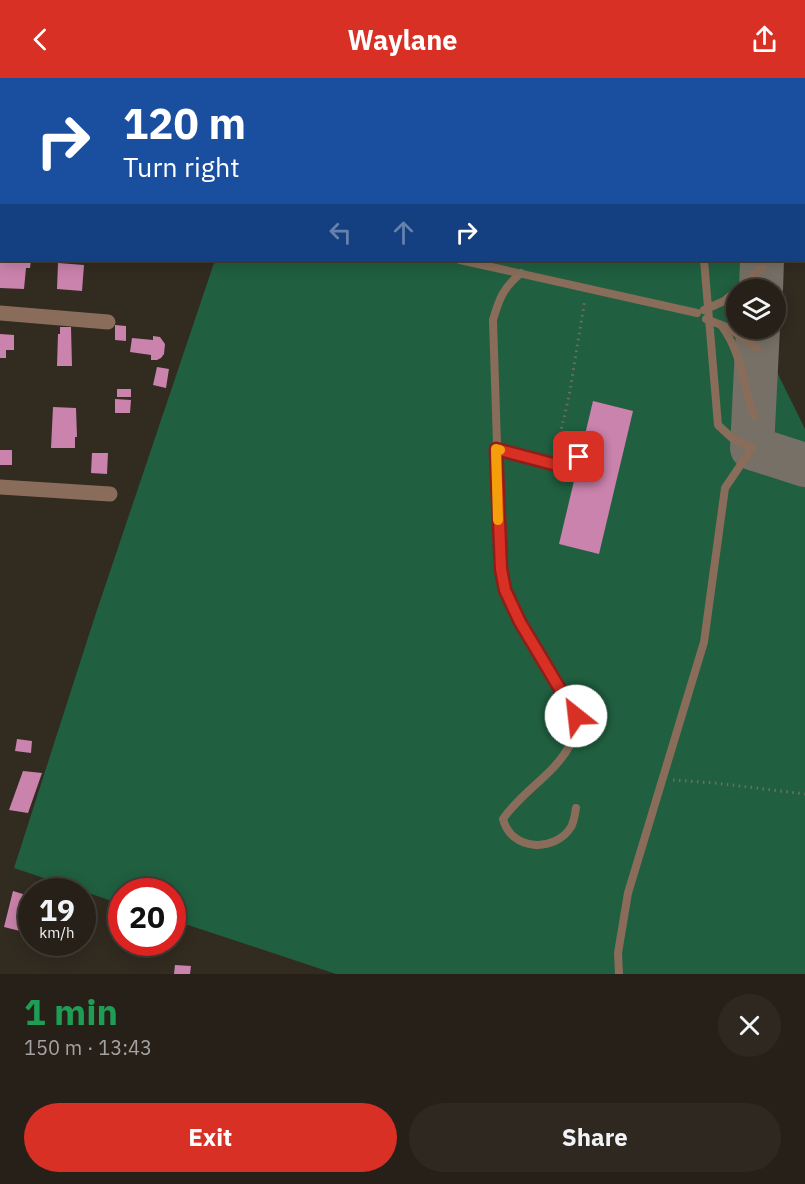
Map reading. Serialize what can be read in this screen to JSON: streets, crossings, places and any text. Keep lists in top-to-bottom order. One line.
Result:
{"page":{"header":"Waylane","turn":["120 m","Turn right"],"speed":"19 km/h","limit":"20","heading":["1 min","150 m · 13:43"],"buttons":["Exit","Share"]}}
